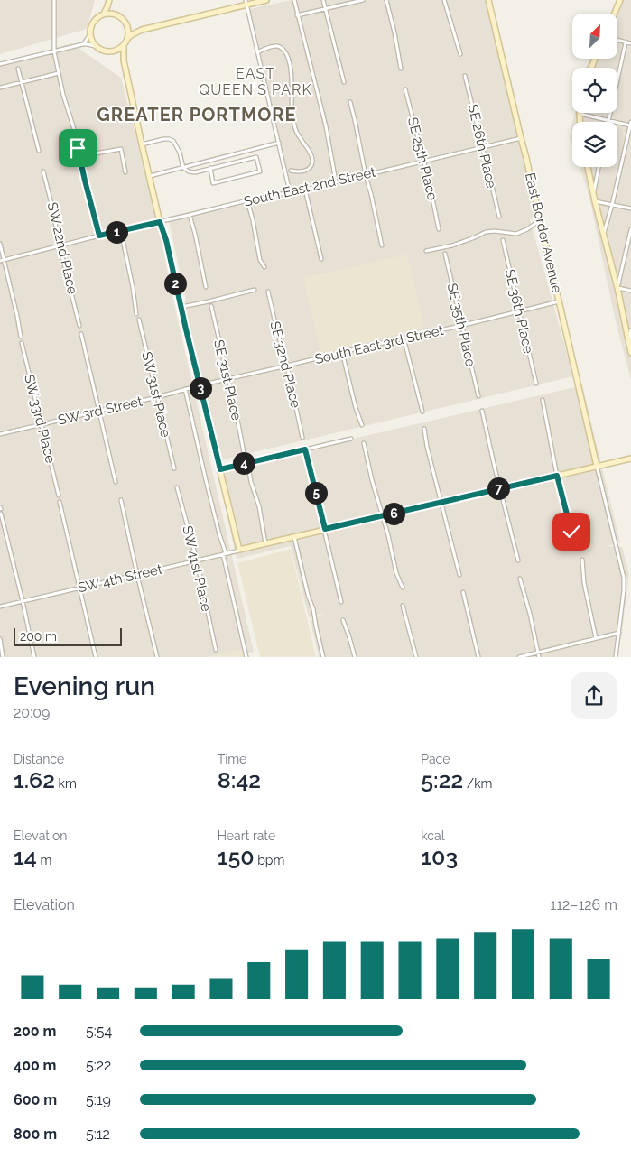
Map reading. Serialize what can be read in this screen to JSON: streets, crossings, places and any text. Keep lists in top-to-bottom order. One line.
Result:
{"streets":{"street":["SE 26th Place","SE 25th Place","South East 2nd Street","East Border Avenue","SW 22nd Place","SE 36th Place","SE 35th Place","South East 3rd Street","SE 32nd Place","SE 31st Place","SW 31st Place","SW 3rd Street","SW 33rd Place","SW 41st Place","SW 4th Street"]},"crossings":[["SE 26th Place","South East 2nd Street"],["SE 25th Place","South East 2nd Street"],["South East 2nd Street","East Border Avenue"],["South East 2nd Street","SW 22nd Place"],["East Border Avenue","South East 3rd Street"],["SE 36th Place","South East 3rd Street"],["SE 35th Place","South East 3rd Street"],["South East 3rd Street","SE 32nd Place"],["South East 3rd Street","SE 31st Place"],["South East 3rd Street","SW 3rd Street"],["SW 31st Place","SW 3rd Street"],["SW 3rd Street","SW 33rd Place"],["SW 41st Place","SW 4th Street"]],"districts":["EAST QUEEN'S PARK","GREATER PORTMORE"],"scale_bar":"200 m","north":"top right","page":{"pins":["1","2","3","4","7","5","6"],"scale":"200 m","heading":["Evening run","20:09"],"stats":[["Distance","1.62 km"],["Time","8:42"],["Pace","5:22 /km"],["Elevation","14 m"],["Heart rate","150 bpm"],["kcal","103"]],"chart":["Elevation","112–126 m"],"list":[{"name":"200 m","note":"5:54"},{"name":"400 m","note":"5:22"},{"name":"600 m","note":"5:19"},{"name":"800 m","note":"5:12"}]}}
